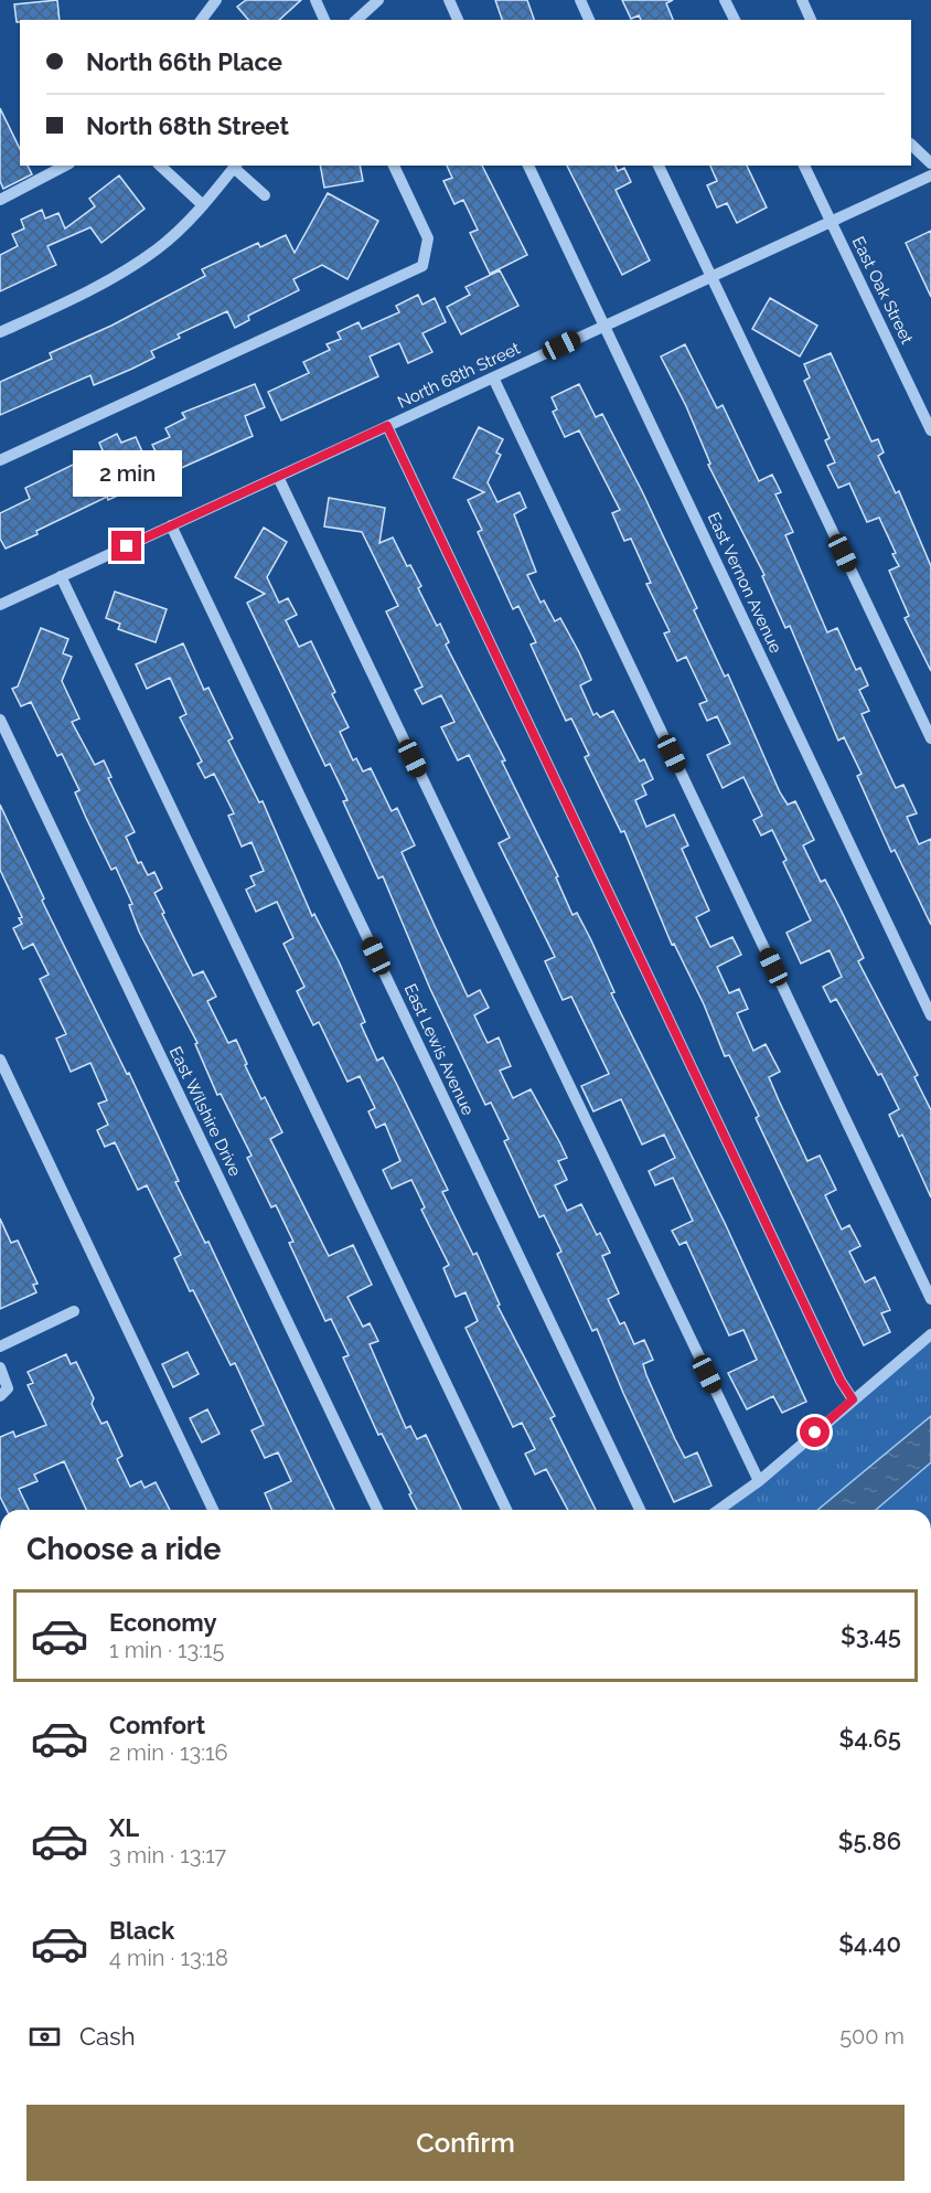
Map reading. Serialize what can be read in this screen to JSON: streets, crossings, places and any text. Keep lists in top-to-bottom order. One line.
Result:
{"streets":{"street":["East Oak Street","North 68th Street","East Vernon Avenue","East Lewis Avenue","East Wilshire Drive"]},"crossings":[["East Oak Street","North 68th Street"],["North 68th Street","East Vernon Avenue"],["North 68th Street","East Lewis Avenue"]],"page":{"banner":["North 66th Place","North 68th Street"],"bubble":"2 min","heading":"Choose a ride","list":[{"name":"Economy","note":"1 min · 13:15","value":"$3.45"},{"name":"Comfort","note":"2 min · 13:16","value":"$4.65"},{"name":"XL","note":"3 min · 13:17","value":"$5.86"},{"name":"Black","note":"4 min · 13:18","value":"$4.40"}],"pay":["Cash","500 m"],"buttons":"Confirm"}}
